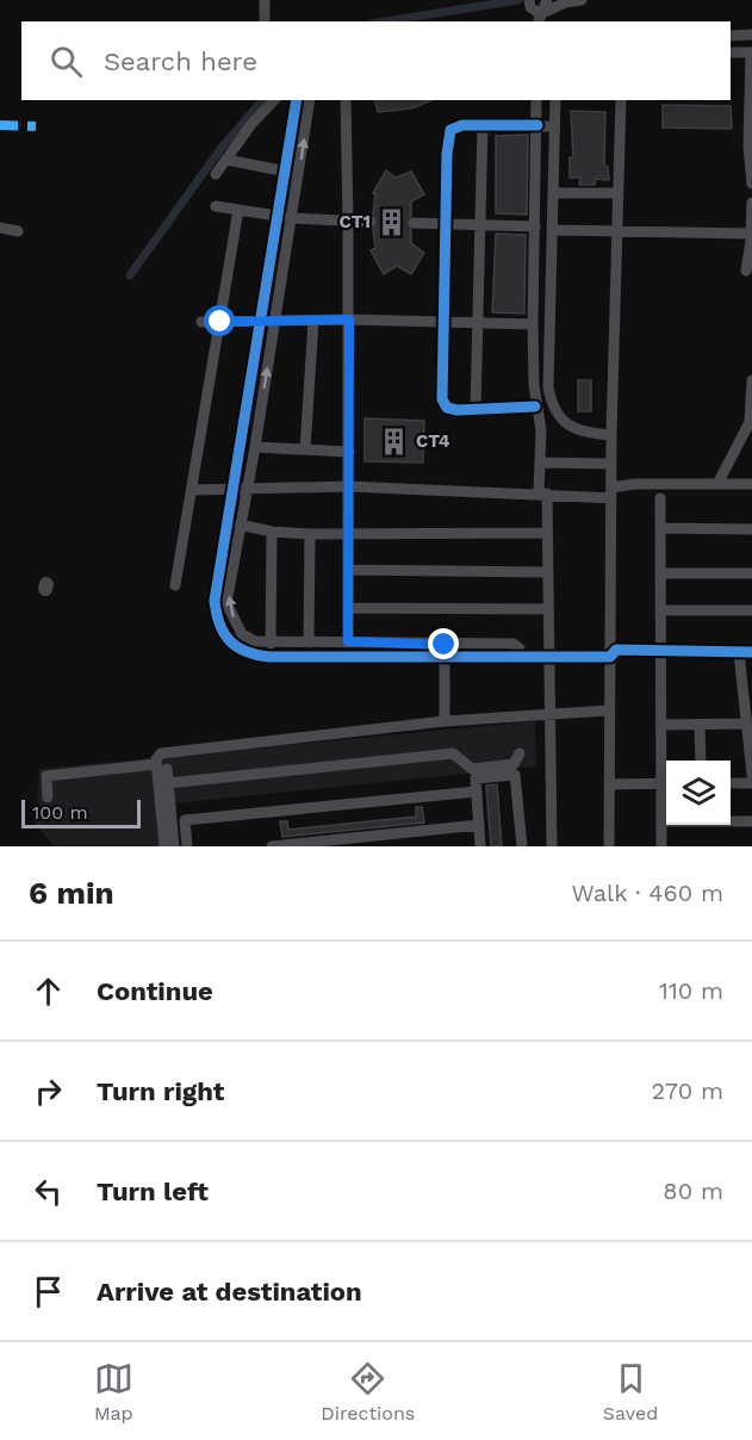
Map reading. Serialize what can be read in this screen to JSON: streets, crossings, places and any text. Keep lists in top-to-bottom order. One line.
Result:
{"places":{"building":["CT1","CT4"]},"scale_bar":"100 m","page":{"search":"Search here","scale":"100 m","heading":["6 min","Walk · 460 m"],"list":[["Continue","110 m"],["Turn right","270 m"],["Turn left","80 m"],"Arrive at destination"],"nav":["Map","Directions","Saved"]}}
